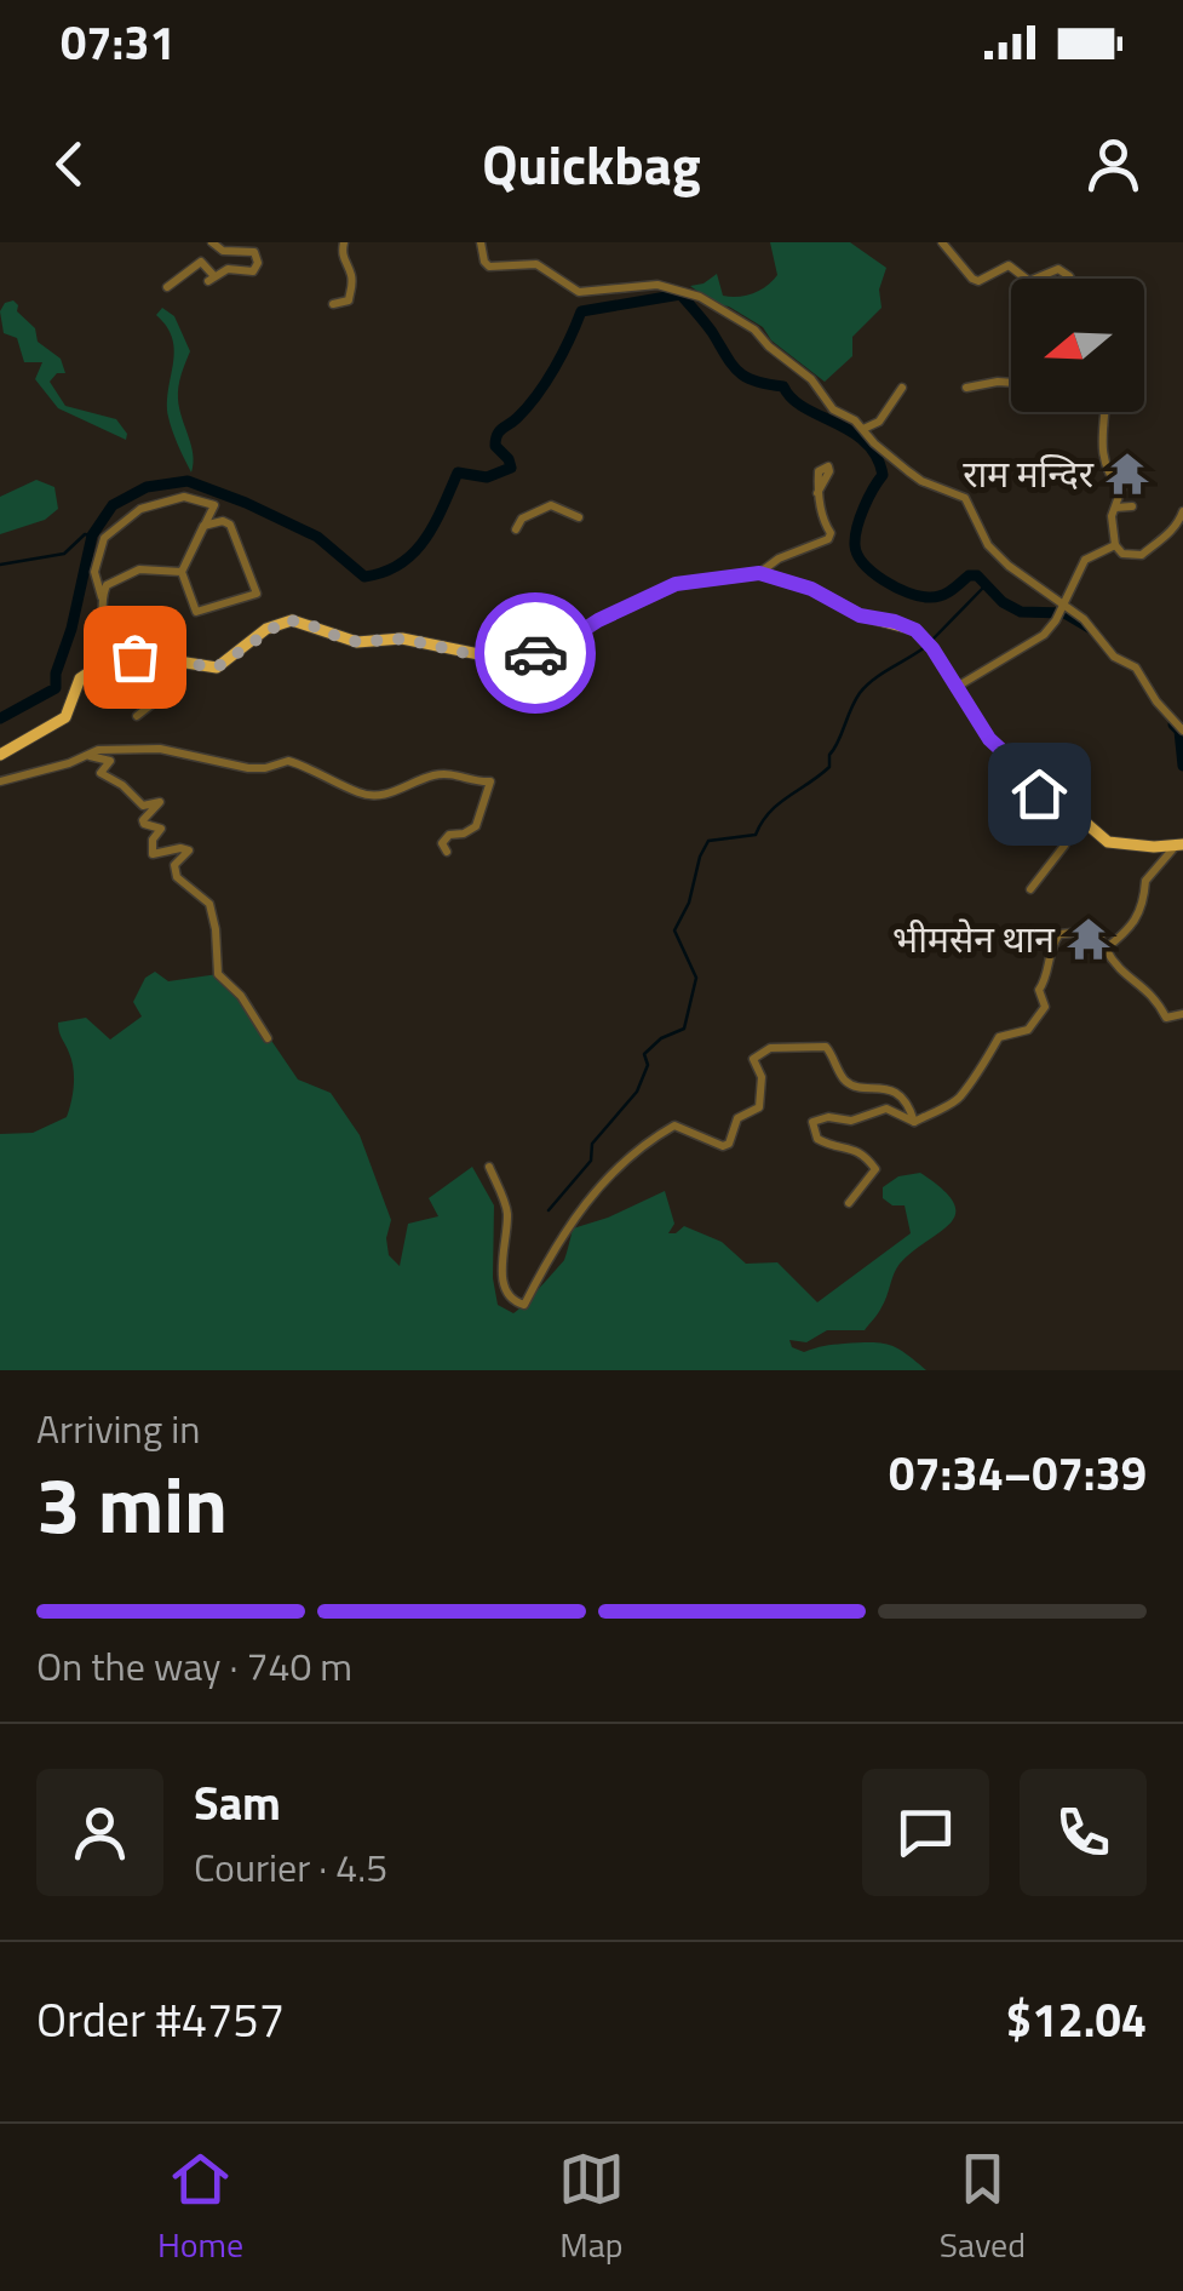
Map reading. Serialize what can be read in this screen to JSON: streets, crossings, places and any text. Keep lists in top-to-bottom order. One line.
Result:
{"places":{"temple":["राम मन्दिर","भीमसेन थान"]},"north":"left","page":{"status":"07:31","header":"Quickbag","heading":["3 min","Arriving in","07:34–07:39"],"panel":["Sam","Courier · 4.5","Order #4757","$12.04"],"bar":"On the way · 740 m","tabs":["Home","Map","Saved"]}}
